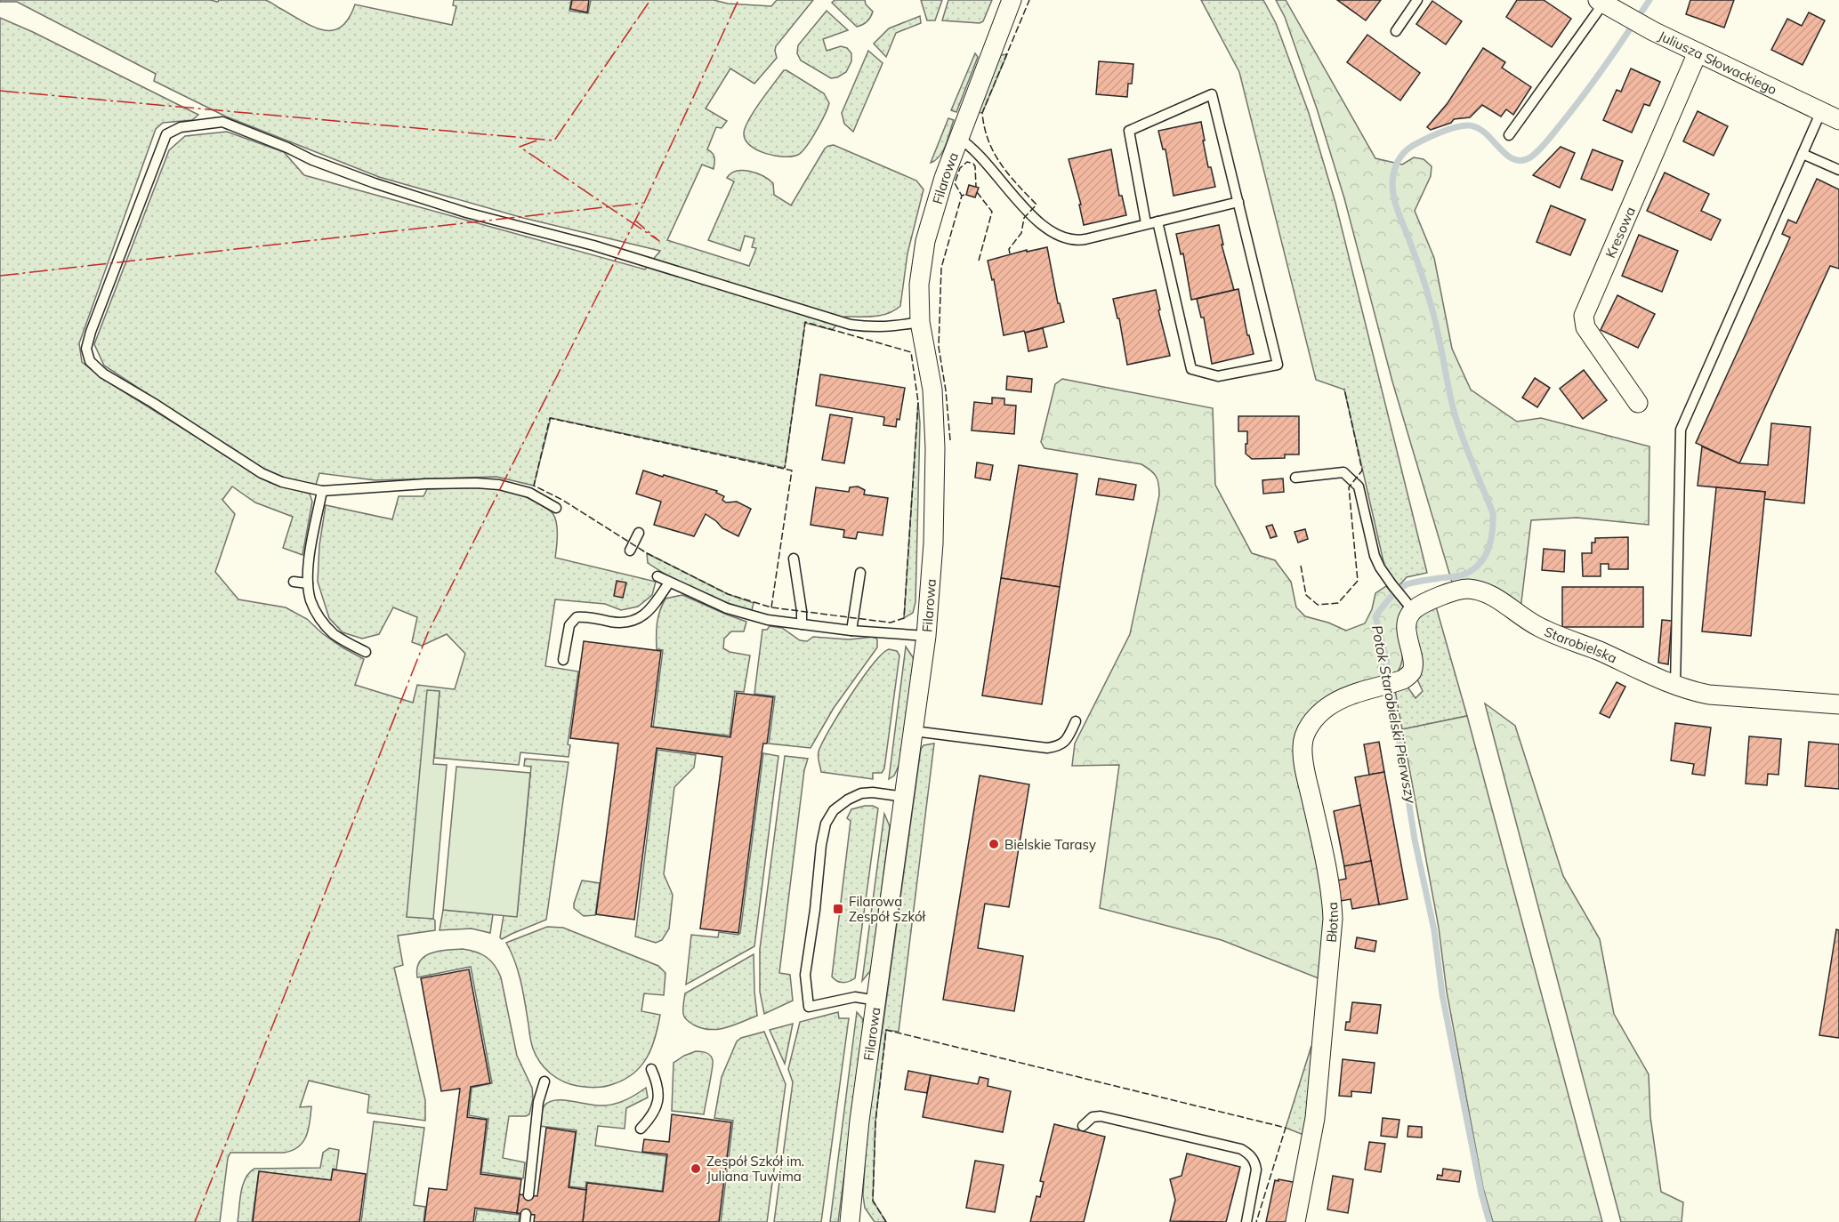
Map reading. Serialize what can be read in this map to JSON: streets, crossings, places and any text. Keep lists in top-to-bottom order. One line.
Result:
{"streets":{"street":["Juliusza Słowackiego","Filarowa","Kresowa","Starobielska","Błotna"]},"crossings":[["Juliusza Słowackiego","Kresowa"],["Starobielska","Błotna"]],"water":["Potok Starobielski Pierwszy"],"places":{"other":["Bielskie Tarasy","Zespół Szkół im. Juliana Tuwima"],"transit":["Filarowa Zespół Szkół"]}}
